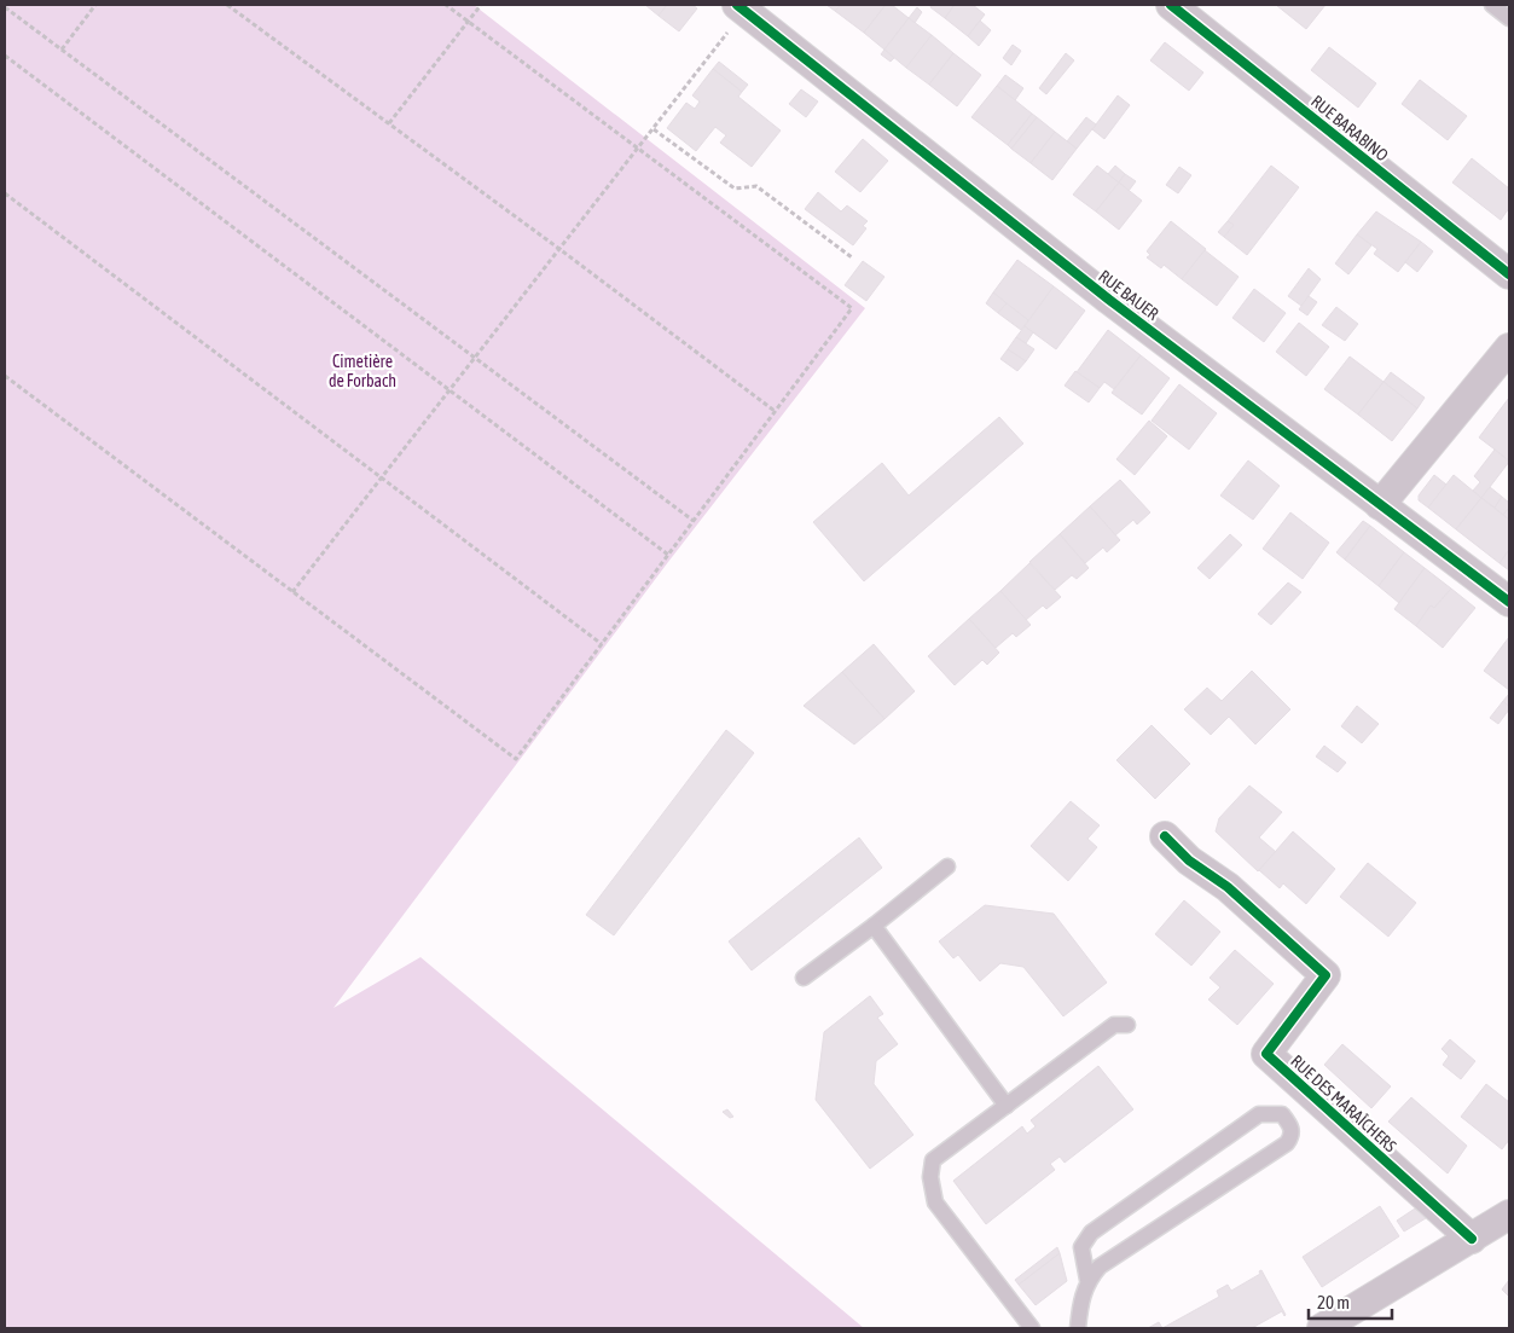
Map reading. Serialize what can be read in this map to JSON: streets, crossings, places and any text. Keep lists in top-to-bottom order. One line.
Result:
{"streets":{"street":["RUE BARABINO","RUE BAUER","RUE DES MARAÎCHERS"]},"parks":["Cimetière de Forbach"],"scale_bar":"20 m"}
